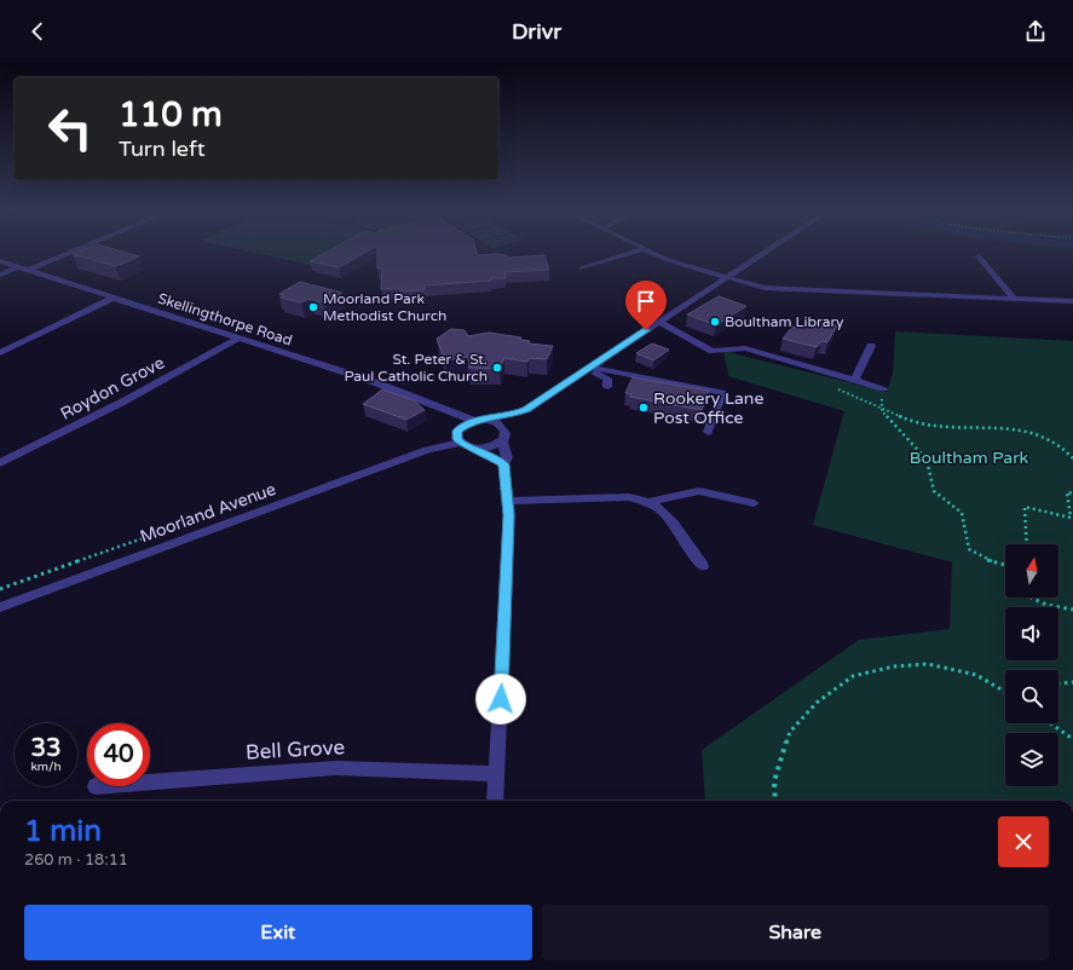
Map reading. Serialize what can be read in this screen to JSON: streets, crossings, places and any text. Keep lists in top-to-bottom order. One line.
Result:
{"streets":{"street":["Skellingthorpe Road","Roydon Grove","Moorland Avenue","Bell Grove"]},"crossings":[["Skellingthorpe Road","Roydon Grove"],["Skellingthorpe Road","Moorland Avenue"]],"parks":["Boultham Park"],"places":["Moorland Park Methodist Church","Boultham Library","St. Peter & St. Paul Catholic Church","Rookery Lane Post Office"],"north":"top","page":{"header":"Drivr","turn":["110 m","Turn left"],"speed":"33 km/h","limit":"40","heading":["1 min","260 m · 18:11"],"buttons":["Exit","Share"]}}
